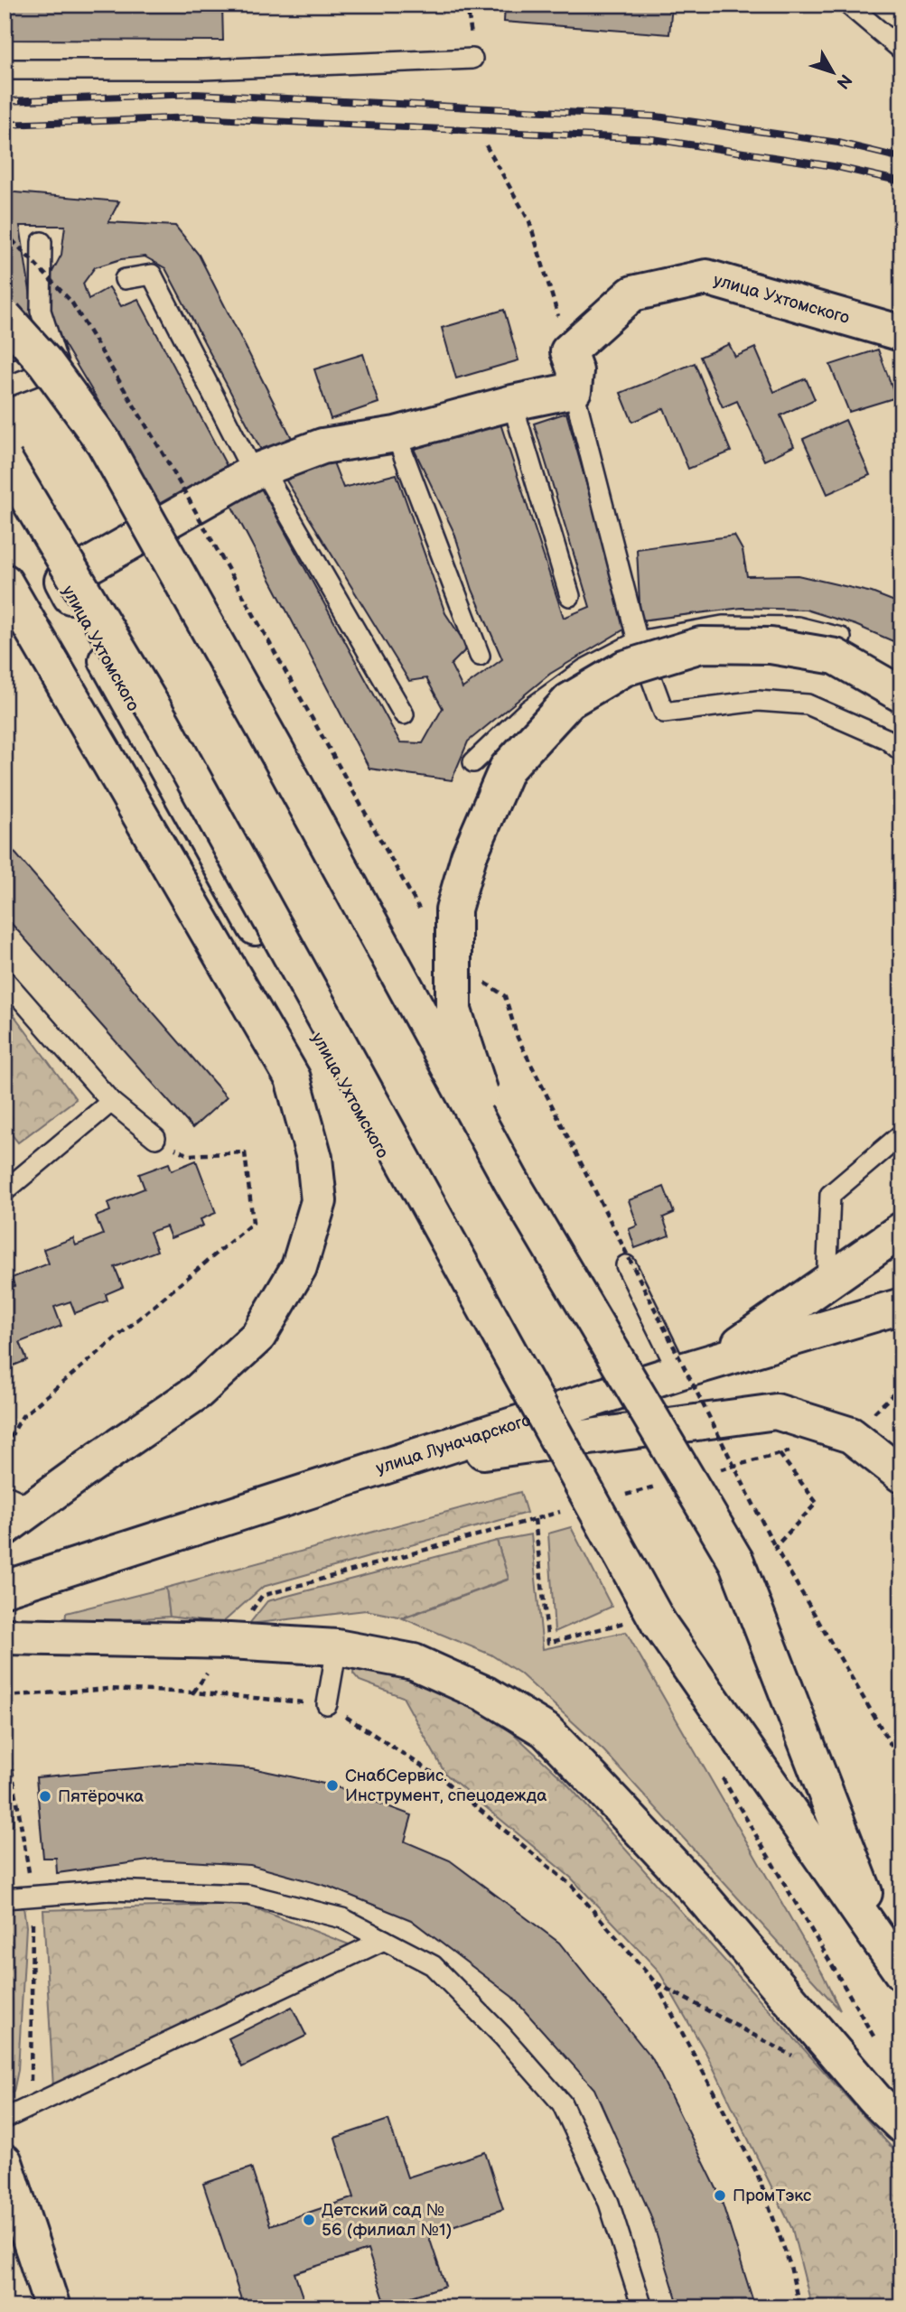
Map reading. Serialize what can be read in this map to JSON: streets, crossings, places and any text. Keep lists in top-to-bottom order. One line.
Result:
{"streets":{"main road":["улица Ухтомского","улица Луначарского"]},"crossings":[["улица Ухтомского","улица Луначарского"]],"places":["СнабСервис. Инструмент, спецодежда","Пятёрочка","ПромТэкс","Детский сад № 56 (филиал №1)"],"north":"bottom right"}
